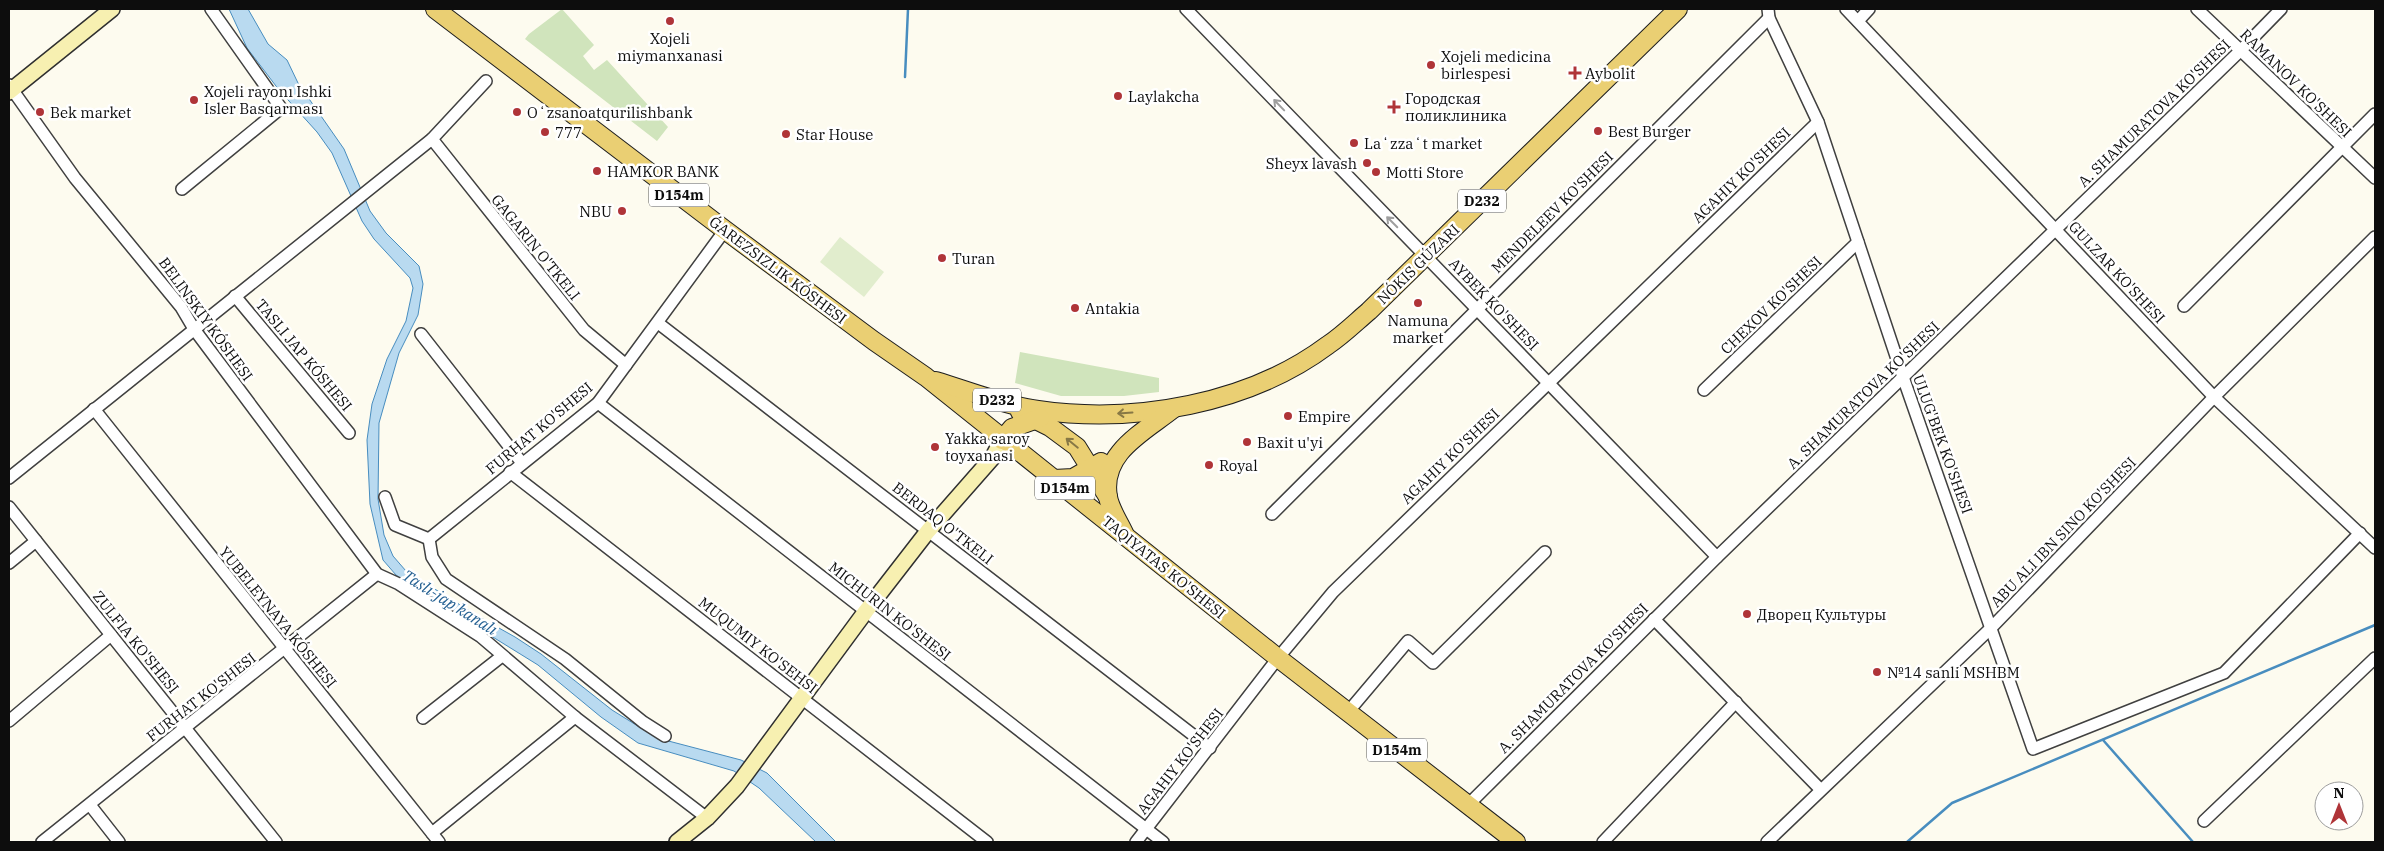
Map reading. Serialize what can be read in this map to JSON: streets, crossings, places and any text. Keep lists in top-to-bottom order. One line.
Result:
{"streets":{"main road":["D154m","D232","ǴAREZSIZLIK KÓSHESI","TAQIYATAS KO'SHESI"],"street":["RAMANOV KO'SHESI","A. SHAMURATOVA KO'SHESI","AGAHIY KO'SHESI","MENDELEEV KO'SHESI","GAGARIN O'TKELI","GULZAR KO'SHESI","AYBEK KO'SHESI","CHEXOV KO'SHESI","BELINSKIY KÓSHESI","TASLI JAP KÓSHESI","FURHAT KO'SHESI","ULUG'BEK KO'SHESI","BERDAQ O'TKELI","ABU ALI IBN SINO KO'SHESI","MICHURIN KO'SHESI","YUBELEYNAYA KÓSHESI","ZULFIA KO'SHESI","MUQUMIY KO'SEHSI"]},"crossings":[["RAMANOV KO'SHESI","A. SHAMURATOVA KO'SHESI"],["A. SHAMURATOVA KO'SHESI","D154m"],["A. SHAMURATOVA KO'SHESI","GULZAR KO'SHESI"],["A. SHAMURATOVA KO'SHESI","AYBEK KO'SHESI"],["A. SHAMURATOVA KO'SHESI","ULUG'BEK KO'SHESI"],["AGAHIY KO'SHESI","D154m"],["AGAHIY KO'SHESI","AYBEK KO'SHESI"],["AGAHIY KO'SHESI","ULUG'BEK KO'SHESI"],["AGAHIY KO'SHESI","BERDAQ O'TKELI"],["AGAHIY KO'SHESI","TAQIYATAS KO'SHESI"],["AGAHIY KO'SHESI","MICHURIN KO'SHESI"],["D154m","TAQIYATAS KO'SHESI"],["D232","ǴAREZSIZLIK KÓSHESI"],["D232","AYBEK KO'SHESI"],["D232","TAQIYATAS KO'SHESI"],["MENDELEEV KO'SHESI","AYBEK KO'SHESI"],["MENDELEEV KO'SHESI","ULUG'BEK KO'SHESI"],["GAGARIN O'TKELI","FURHAT KO'SHESI"],["ǴAREZSIZLIK KÓSHESI","FURHAT KO'SHESI"],["ǴAREZSIZLIK KÓSHESI","TAQIYATAS KO'SHESI"],["GULZAR KO'SHESI","ULUG'BEK KO'SHESI"],["GULZAR KO'SHESI","ABU ALI IBN SINO KO'SHESI"],["CHEXOV KO'SHESI","ULUG'BEK KO'SHESI"],["BELINSKIY KÓSHESI","FURHAT KO'SHESI"],["FURHAT KO'SHESI","BERDAQ O'TKELI"],["FURHAT KO'SHESI","MICHURIN KO'SHESI"],["FURHAT KO'SHESI","YUBELEYNAYA KÓSHESI"],["FURHAT KO'SHESI","ZULFIA KO'SHESI"],["FURHAT KO'SHESI","MUQUMIY KO'SEHSI"],["ULUG'BEK KO'SHESI","ABU ALI IBN SINO KO'SHESI"]],"one_way":["AYBEK KO'SHESI"],"water":["Taslı-jap kanalı"],"places":{"other":["Xojeli miymanxanasi","Xojeli medicina birlespesi","Laylakcha","Xojeli rayonı Ishki Isler Basqarması","Bek market","Oʻzsanoatqurilishbank","Best Burger","777","Star House","Laʻzzaʻt market","Sheyx lavash","HAMKOR BANK","Motti Store","NBU","Turan","Namuna market","Antakia","Empire","Baxit u'yi","Yakka saroy toyxanasi","Royal","Дворец Культуры","№14 sanli MSHBM"],"health":["Aybolit","Городская поликлиника"]},"north":"top"}
